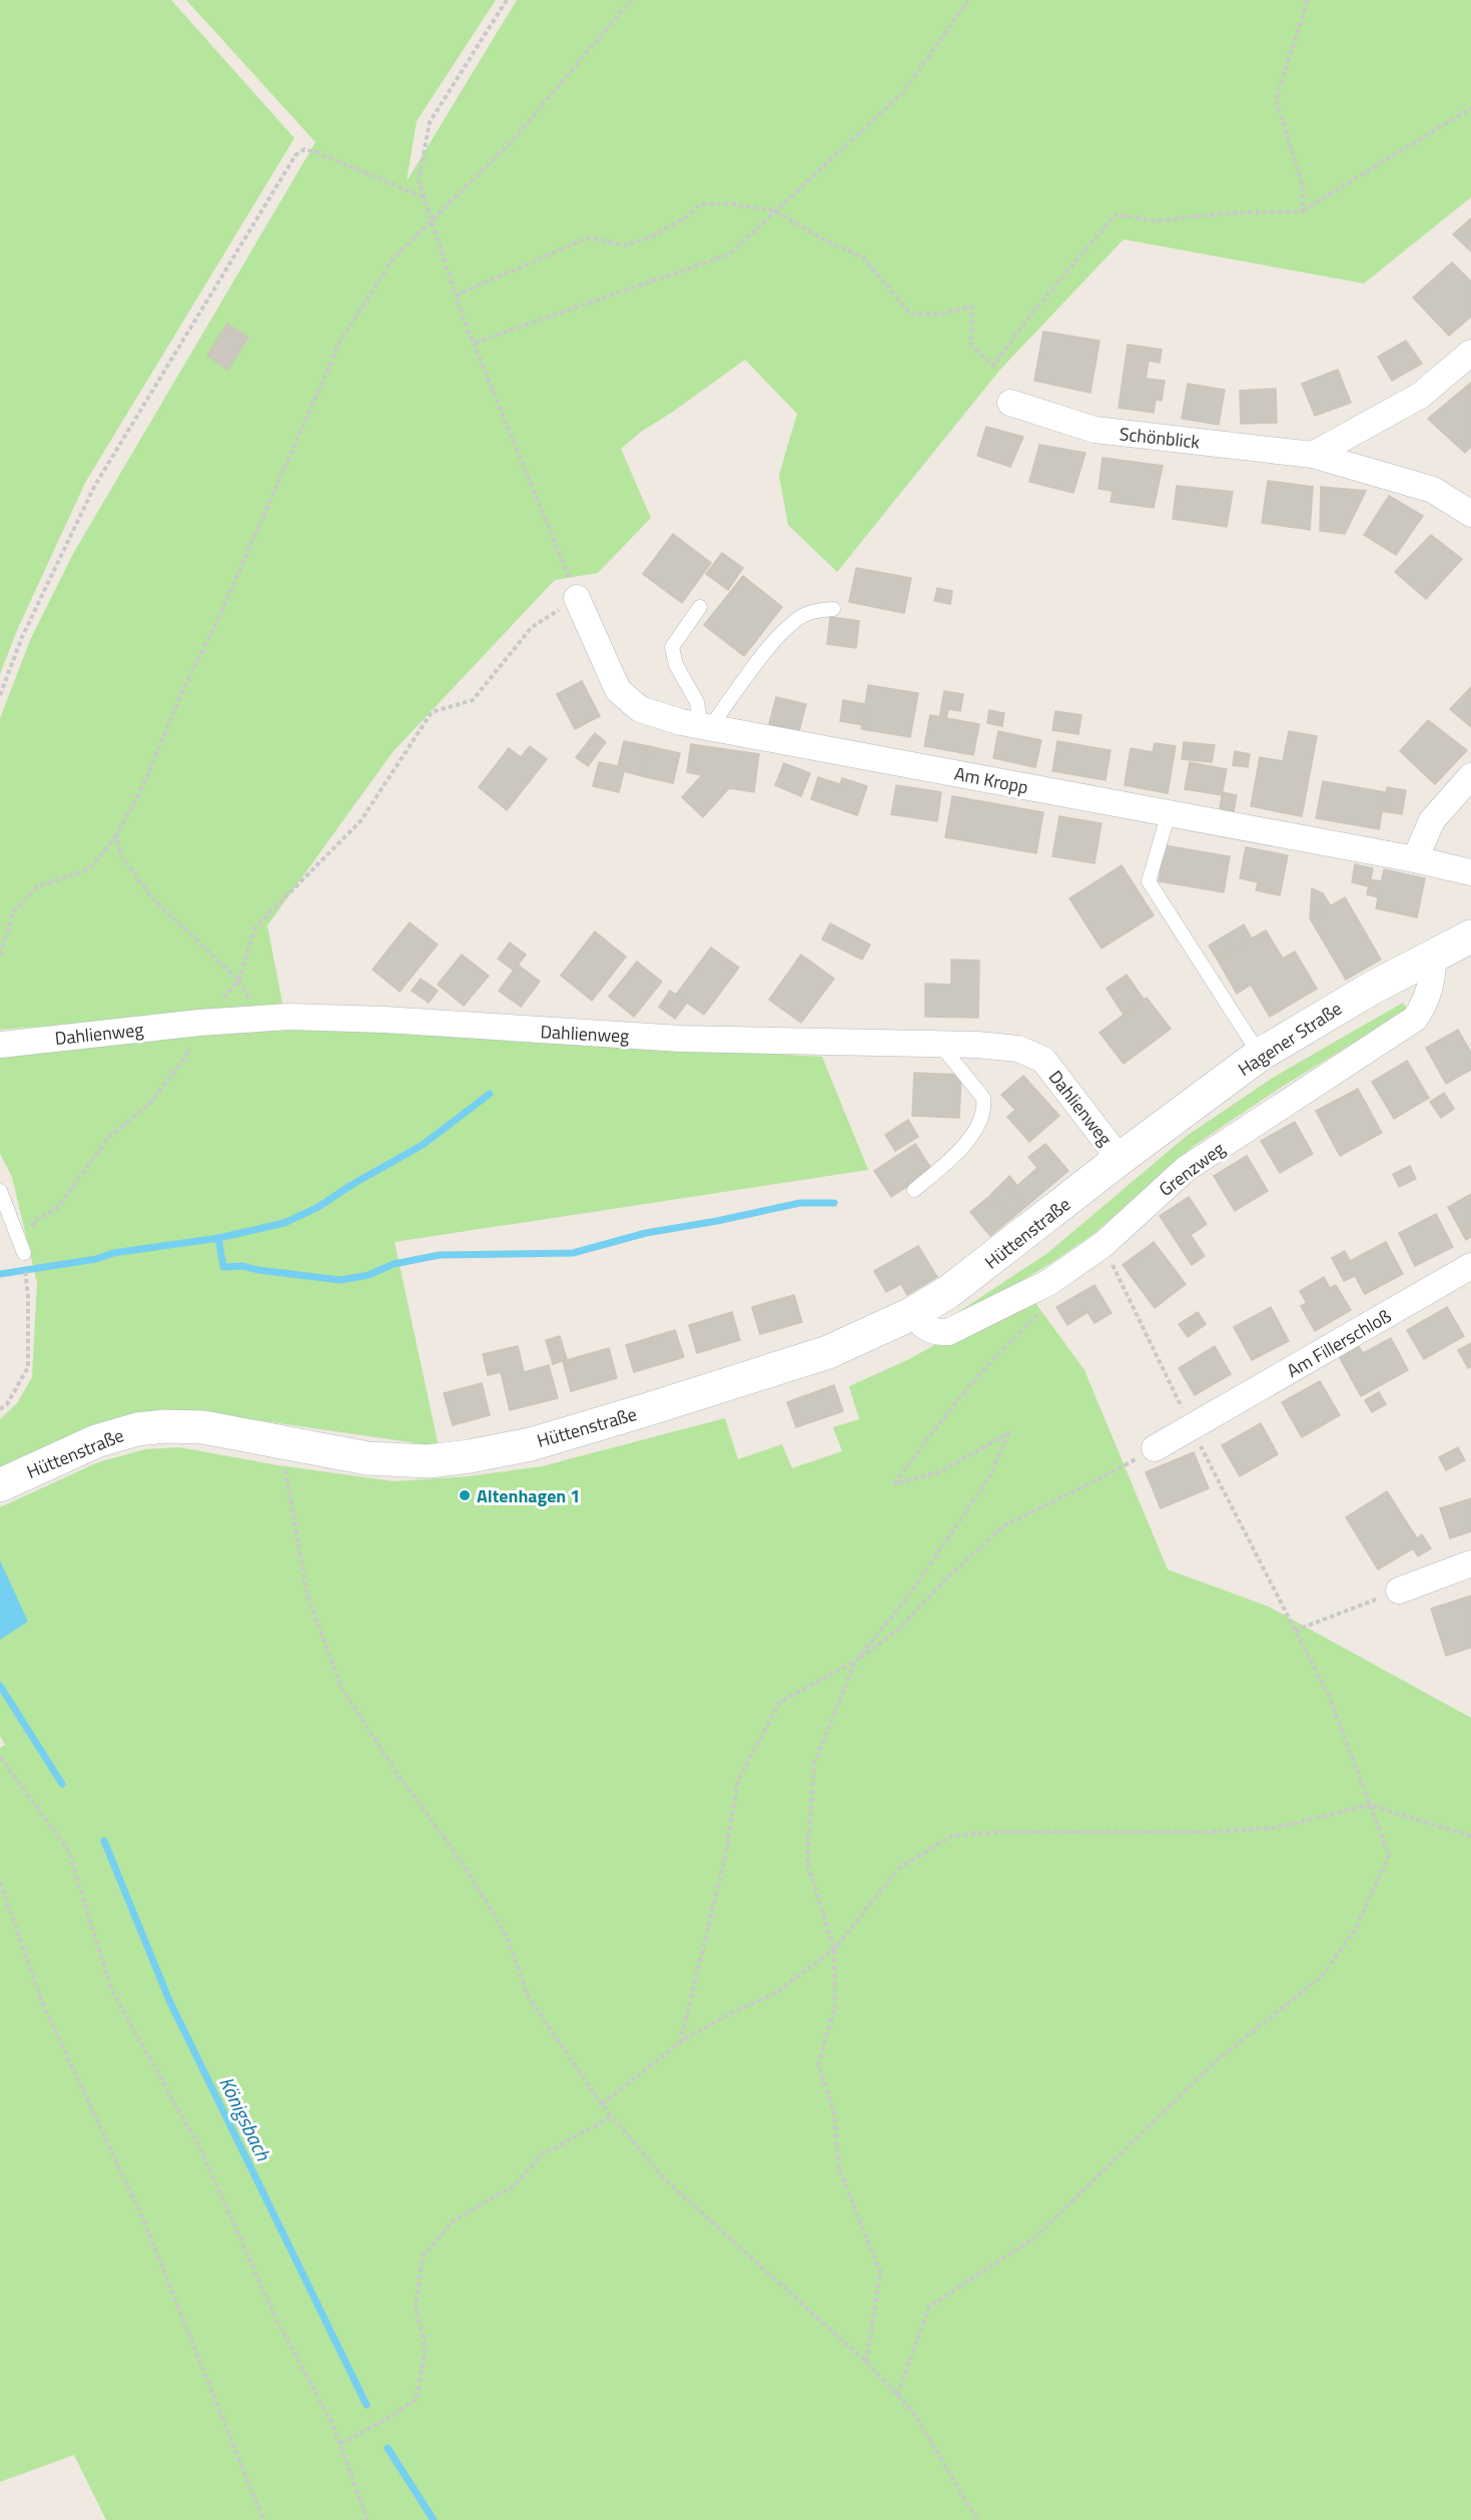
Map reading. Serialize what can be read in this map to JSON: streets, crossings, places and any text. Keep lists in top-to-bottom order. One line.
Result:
{"streets":{"main road":["Hagener Straße","Hüttenstraße"],"street":["Schönblick","Am Kropp","Dahlienweg","Grenzweg","Am Fillerschloß"]},"crossings":[["Dahlienweg","Hagener Straße"],["Dahlienweg","Hüttenstraße"],["Hagener Straße","Grenzweg"],["Hagener Straße","Hüttenstraße"],["Grenzweg","Hüttenstraße"]],"water":["Königsbach"],"places":["Altenhagen 1"]}
